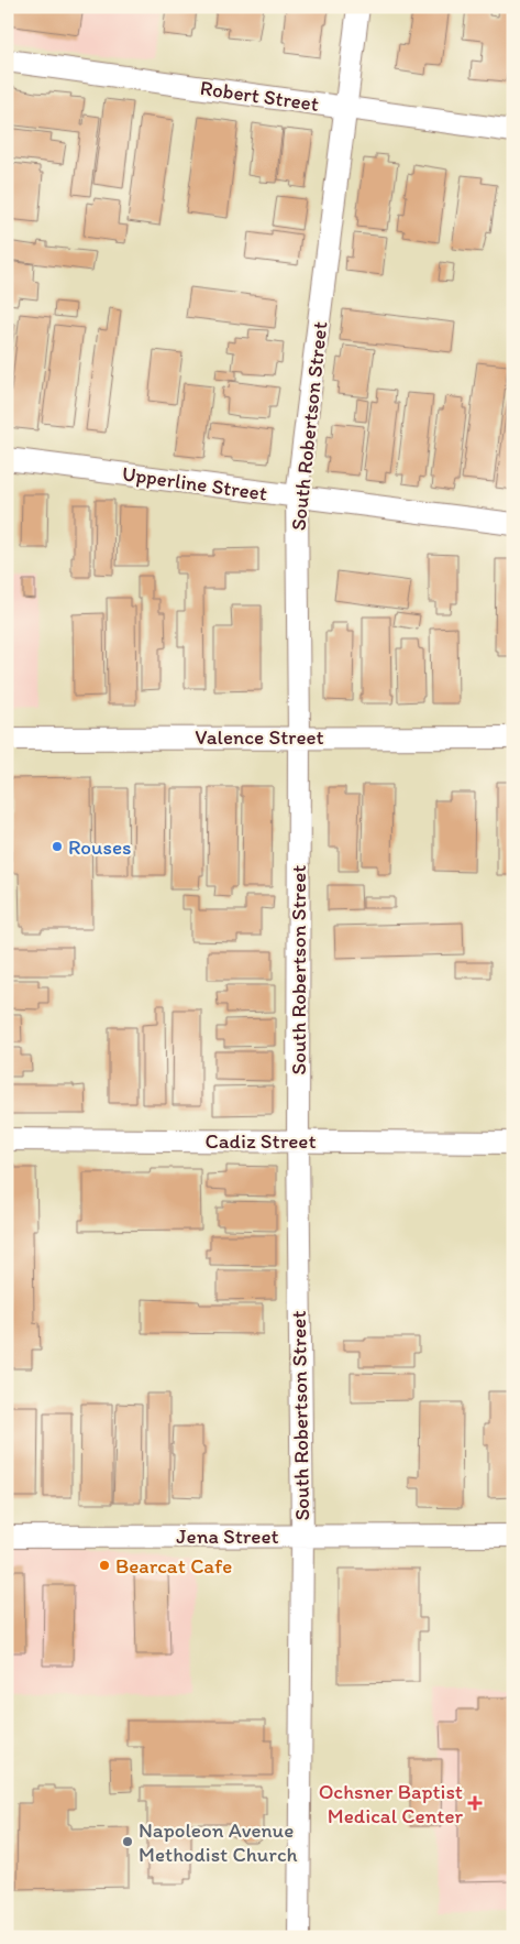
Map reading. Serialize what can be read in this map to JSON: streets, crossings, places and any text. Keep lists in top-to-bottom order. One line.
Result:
{"streets":{"street":["Robert Street","South Robertson Street","Upperline Street","Valence Street","Cadiz Street","Jena Street"]},"crossings":[["Robert Street","South Robertson Street"],["South Robertson Street","Upperline Street"],["South Robertson Street","Valence Street"],["South Robertson Street","Cadiz Street"],["South Robertson Street","Jena Street"]],"places":{"other":["Rouses","Bearcat Cafe","Napoleon Avenue Methodist Church"],"health":["Ochsner Baptist Medical Center"]}}
